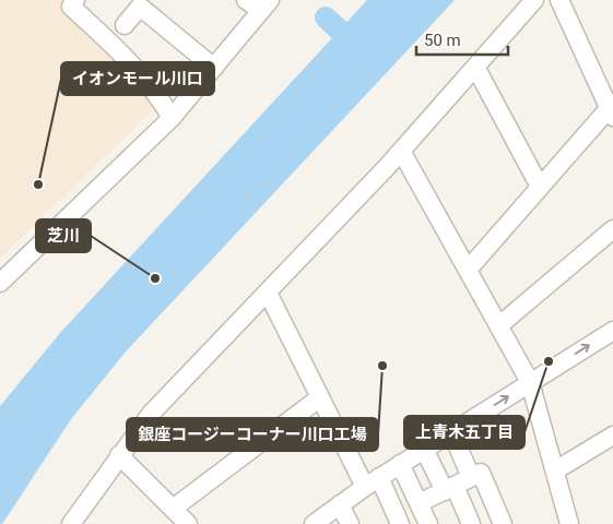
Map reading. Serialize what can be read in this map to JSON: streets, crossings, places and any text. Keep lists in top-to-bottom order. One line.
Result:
{"places":["イオンモール川口","芝川","上青木五丁目","銀座コージーコーナー川口工場"],"scale_bar":"50 m"}
